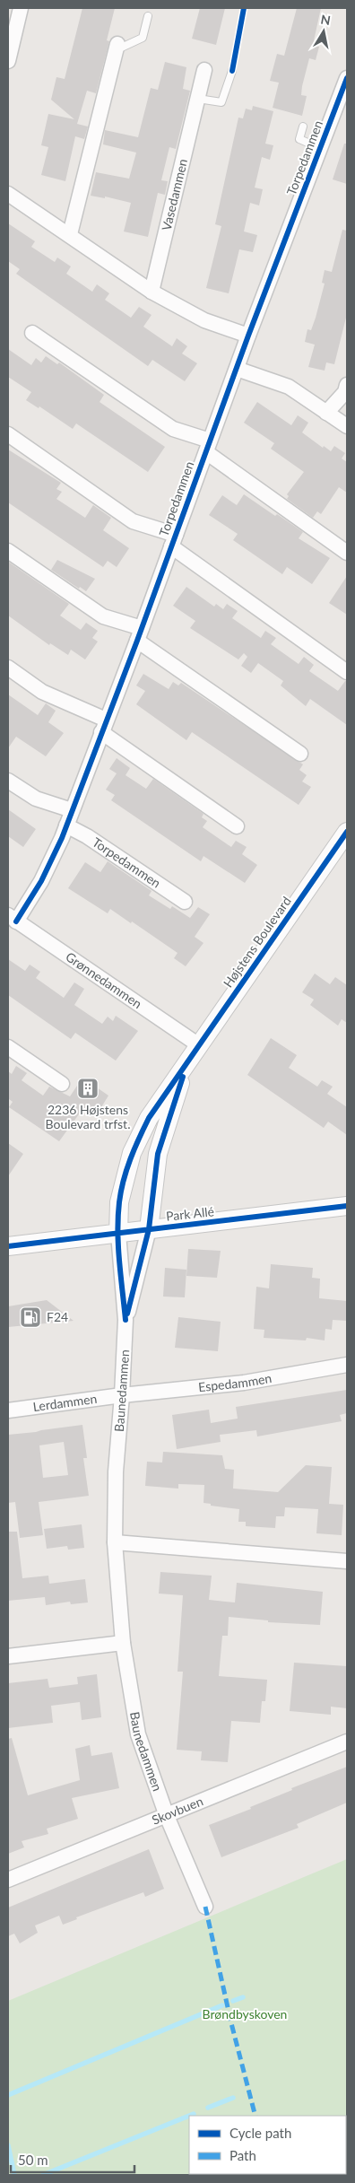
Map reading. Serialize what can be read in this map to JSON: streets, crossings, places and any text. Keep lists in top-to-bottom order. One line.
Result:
{"streets":{"street":["Torpedammen","Vasedammen","Højstens Boulevard","Grønnedammen","Park Allé","Espedammen","Baunedammen","Lerdammen","Skovbuen"]},"crossings":[["Torpedammen","Grønnedammen"],["Højstens Boulevard","Grønnedammen"],["Højstens Boulevard","Park Allé"],["Højstens Boulevard","Baunedammen"],["Park Allé","Baunedammen"],["Espedammen","Baunedammen"],["Espedammen","Lerdammen"],["Baunedammen","Lerdammen"],["Baunedammen","Skovbuen"]],"parks":["Brøndbyskoven"],"places":{"building":["2236 Højstens Boulevard trfst."],"fuel station":["F24"]},"legend":["Cycle path","Path"],"scale_bar":"50 m","north":"top"}
